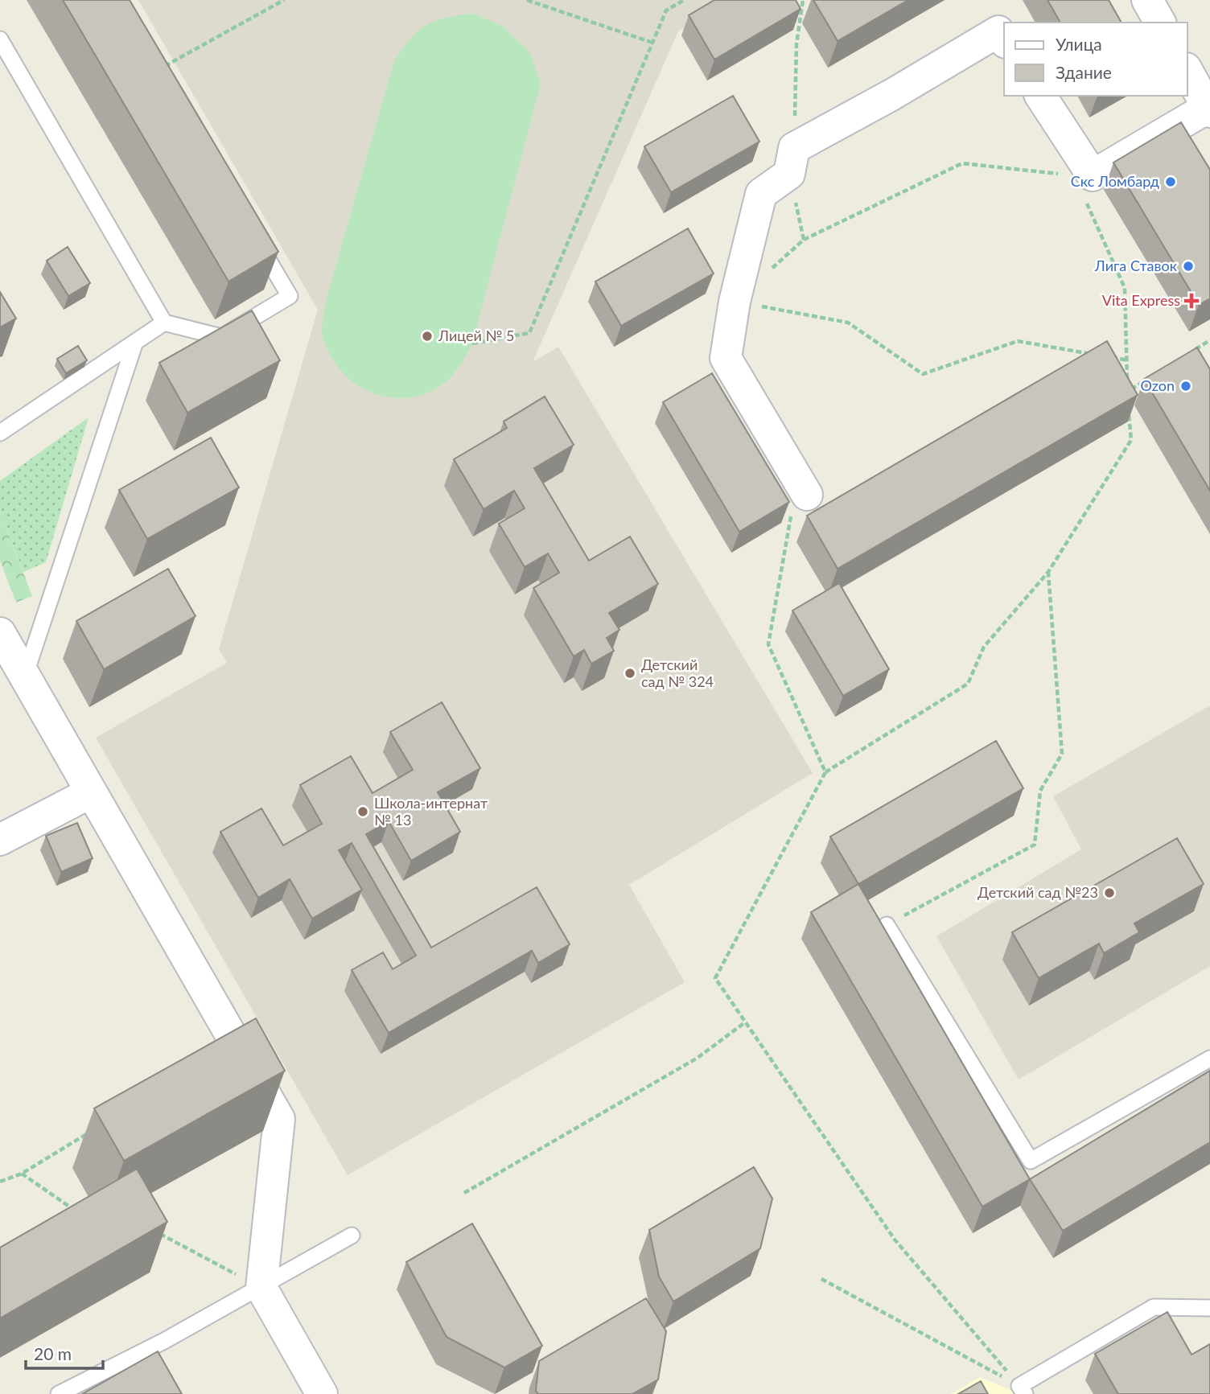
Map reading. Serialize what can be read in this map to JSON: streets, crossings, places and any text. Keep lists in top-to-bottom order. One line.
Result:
{"places":{"other":["Скс Ломбард","Лига Ставок","Лицей № 5","Ozon","Детский сад № 324","Школа-интернат № 13","Детский сад №23"],"health":["Vita Express"]},"legend":["Улица","Здание"],"scale_bar":"20 m"}
